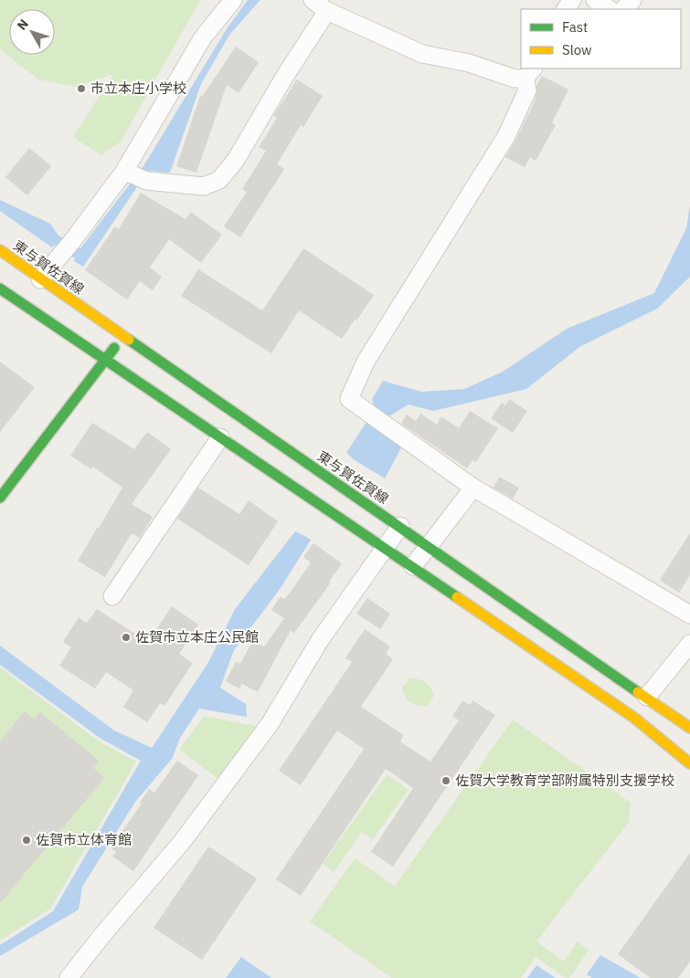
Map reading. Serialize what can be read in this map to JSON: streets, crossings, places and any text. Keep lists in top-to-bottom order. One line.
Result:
{"streets":{"main road":["東与賀佐賀線"]},"places":["市立本庄小学校","佐賀市立本庄公民館","佐賀大学教育学部附属特別支援学校","佐賀市立体育館"],"legend":["Fast","Slow"],"north":"top left"}
